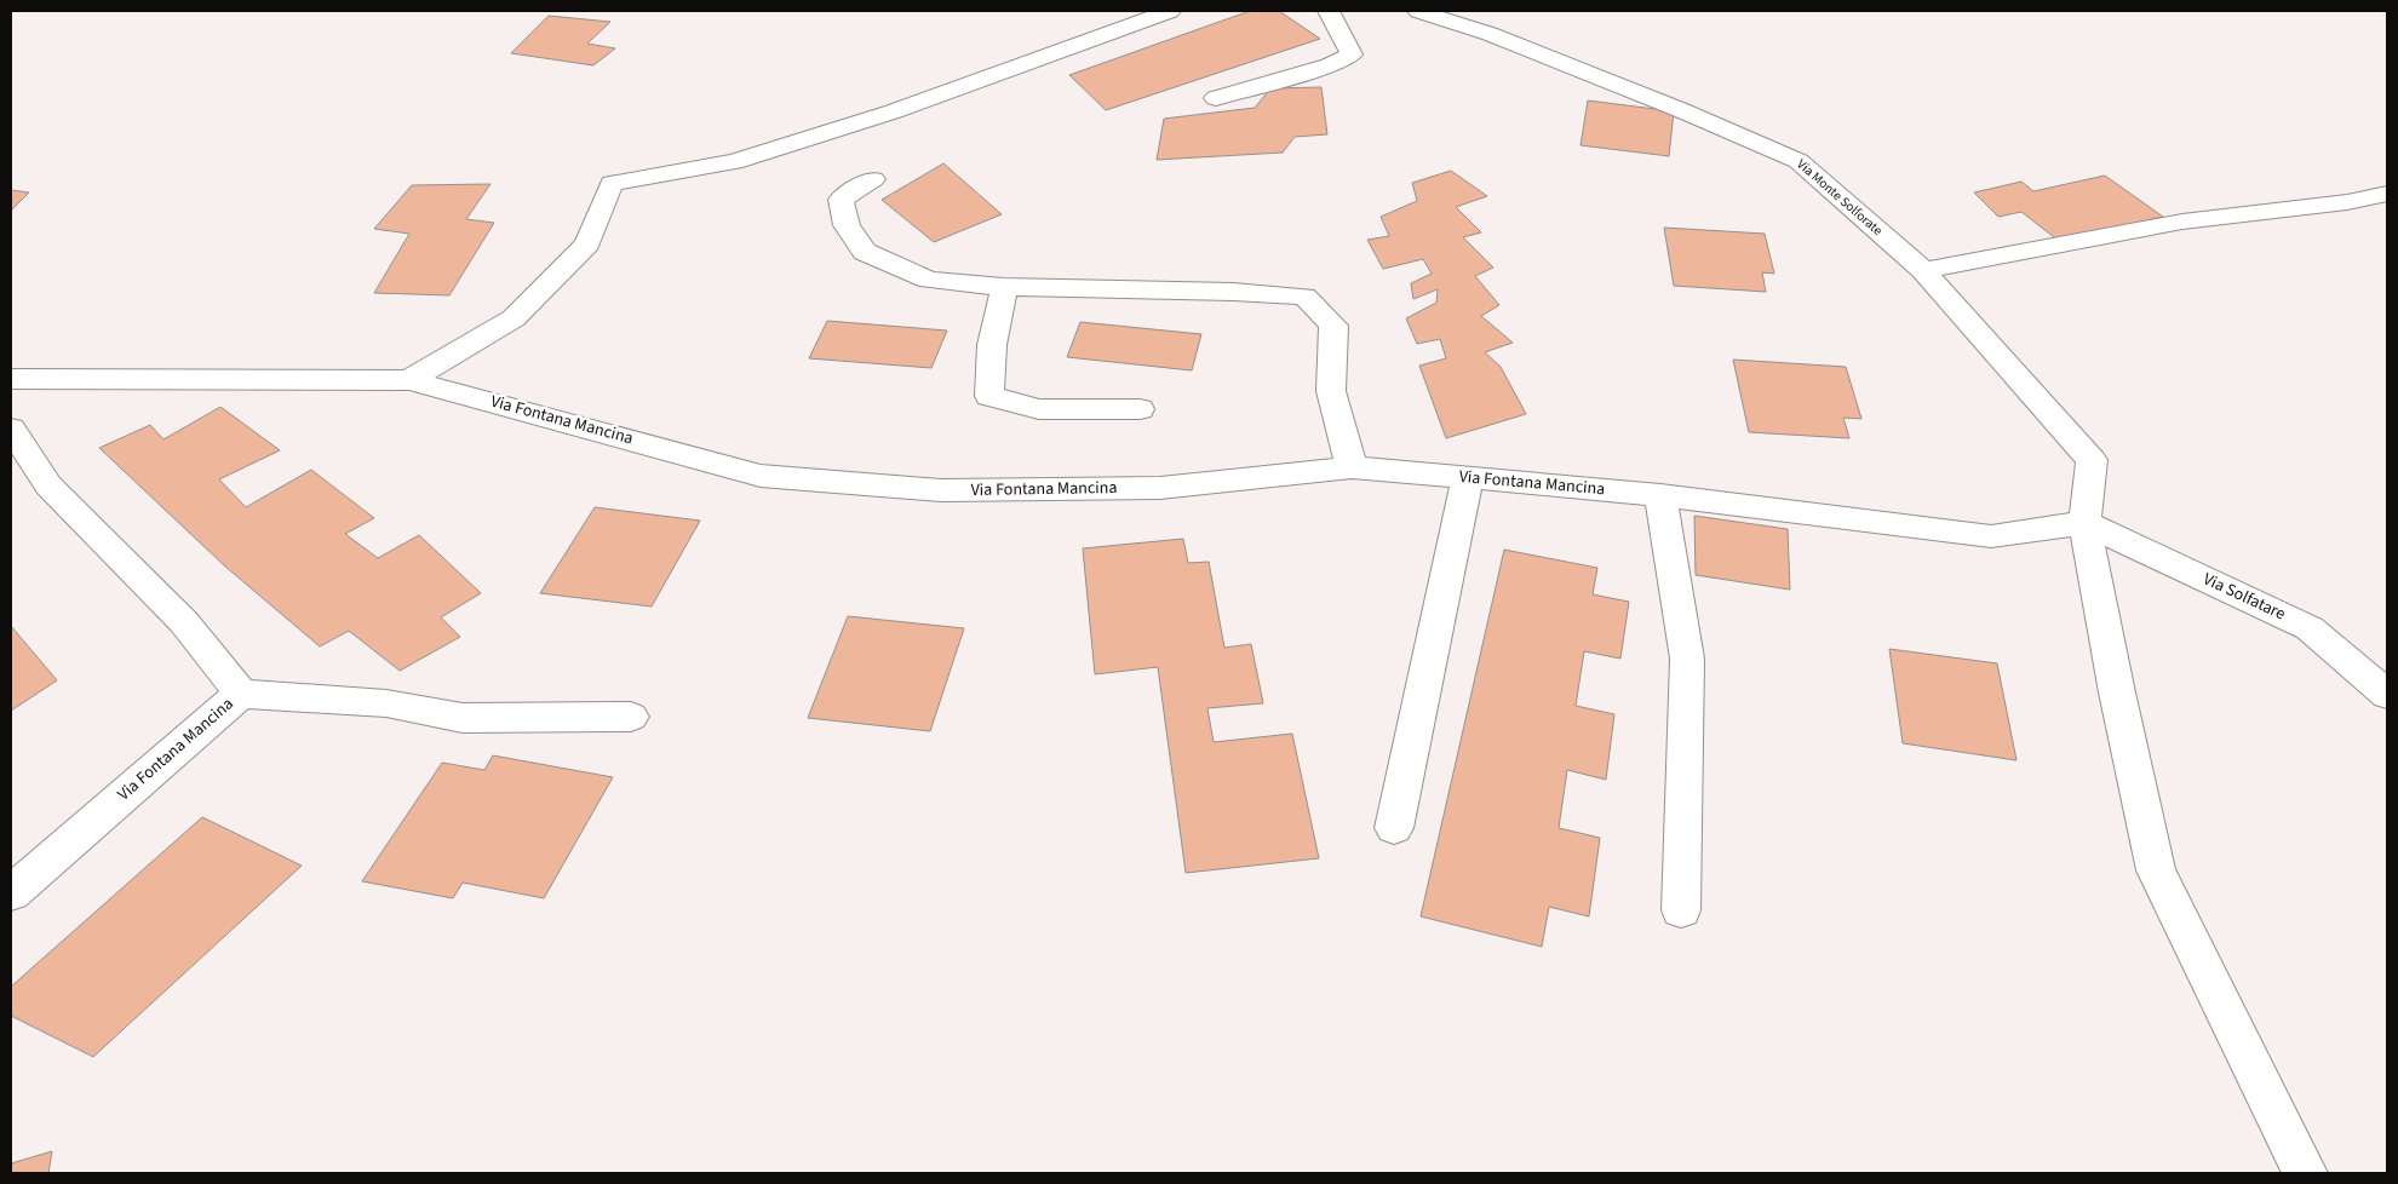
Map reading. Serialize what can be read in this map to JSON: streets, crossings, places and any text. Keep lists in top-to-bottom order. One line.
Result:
{"streets":{"street":["Via Monte Solforate","Via Fontana Mancina","Via Solfatare"]},"crossings":[["Via Monte Solforate","Via Fontana Mancina"],["Via Monte Solforate","Via Solfatare"],["Via Fontana Mancina","Via Solfatare"]]}
